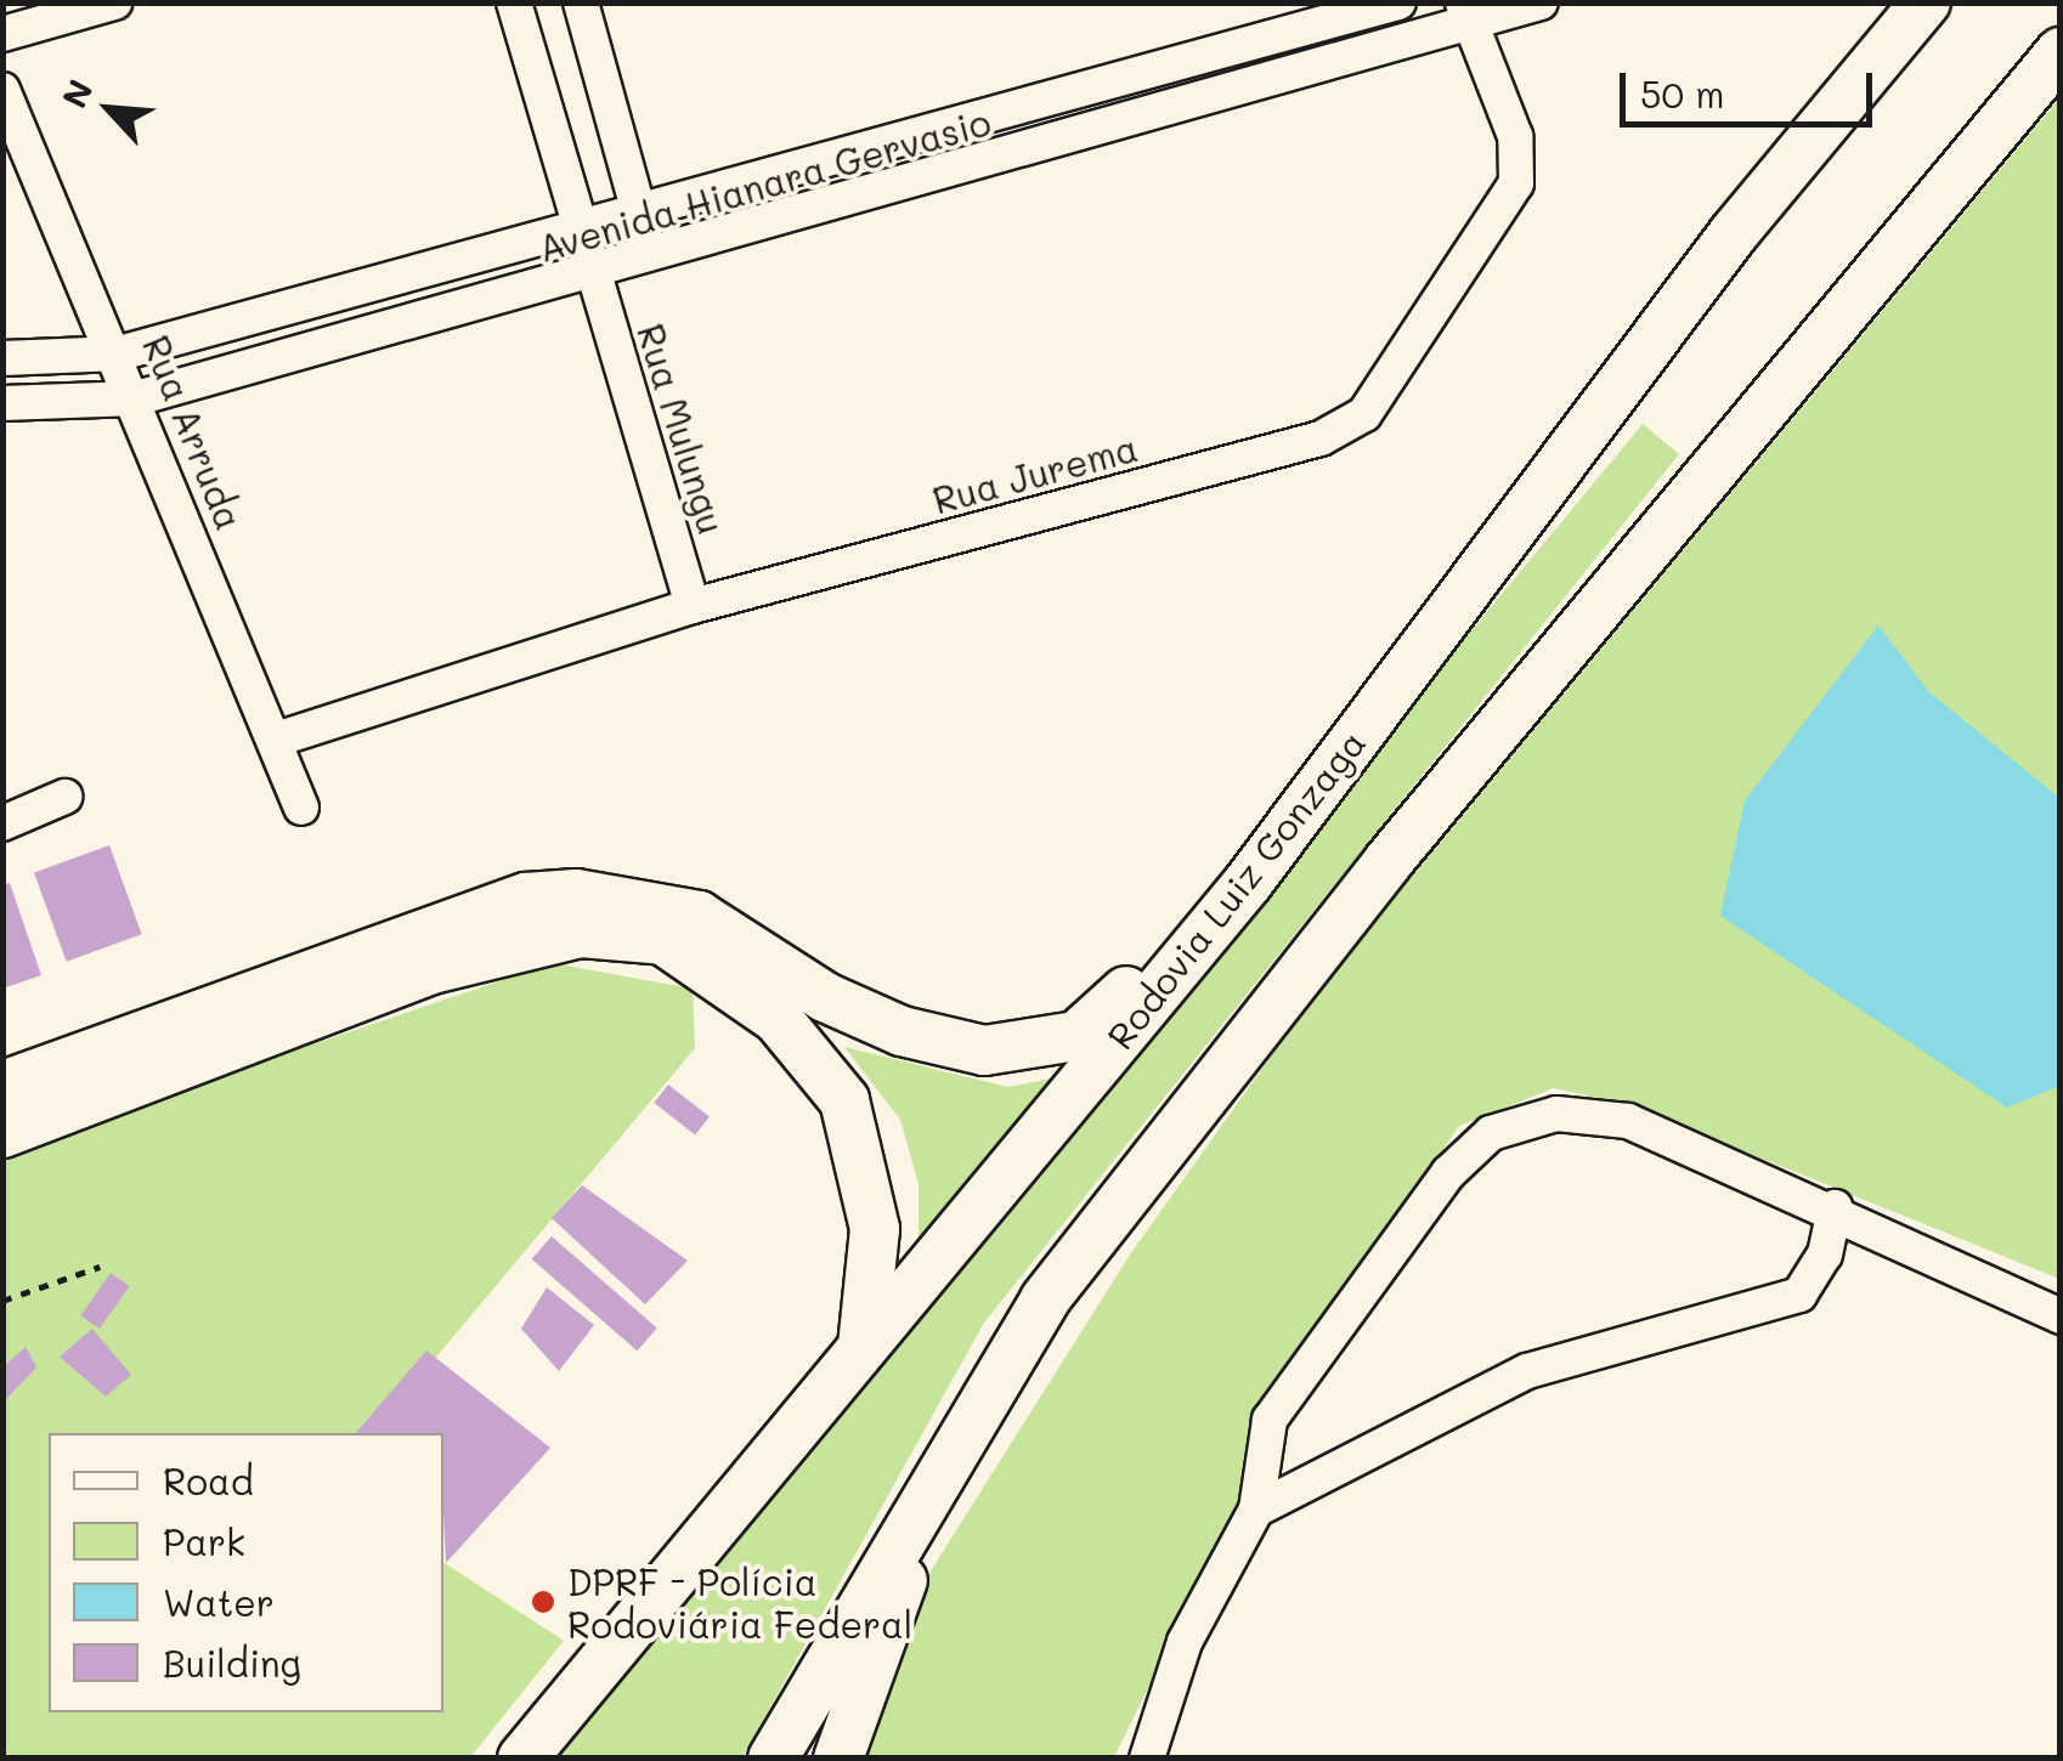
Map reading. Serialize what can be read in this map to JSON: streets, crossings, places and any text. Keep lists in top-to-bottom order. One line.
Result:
{"streets":{"highway":["Rodovia Luiz Gonzaga"],"street":["Avenida Hianara Gervasio","Rua Mulungu","Rua Arruda","Rua Jurema"]},"crossings":[["Avenida Hianara Gervasio","Rua Mulungu"],["Avenida Hianara Gervasio","Rua Arruda"],["Avenida Hianara Gervasio","Rua Jurema"],["Rua Mulungu","Rua Jurema"],["Rua Arruda","Rua Jurema"]],"places":["DPRF - Polícia Rodoviária Federal"],"legend":["Road","Park","Water","Building"],"scale_bar":"50 m","north":"top left"}
